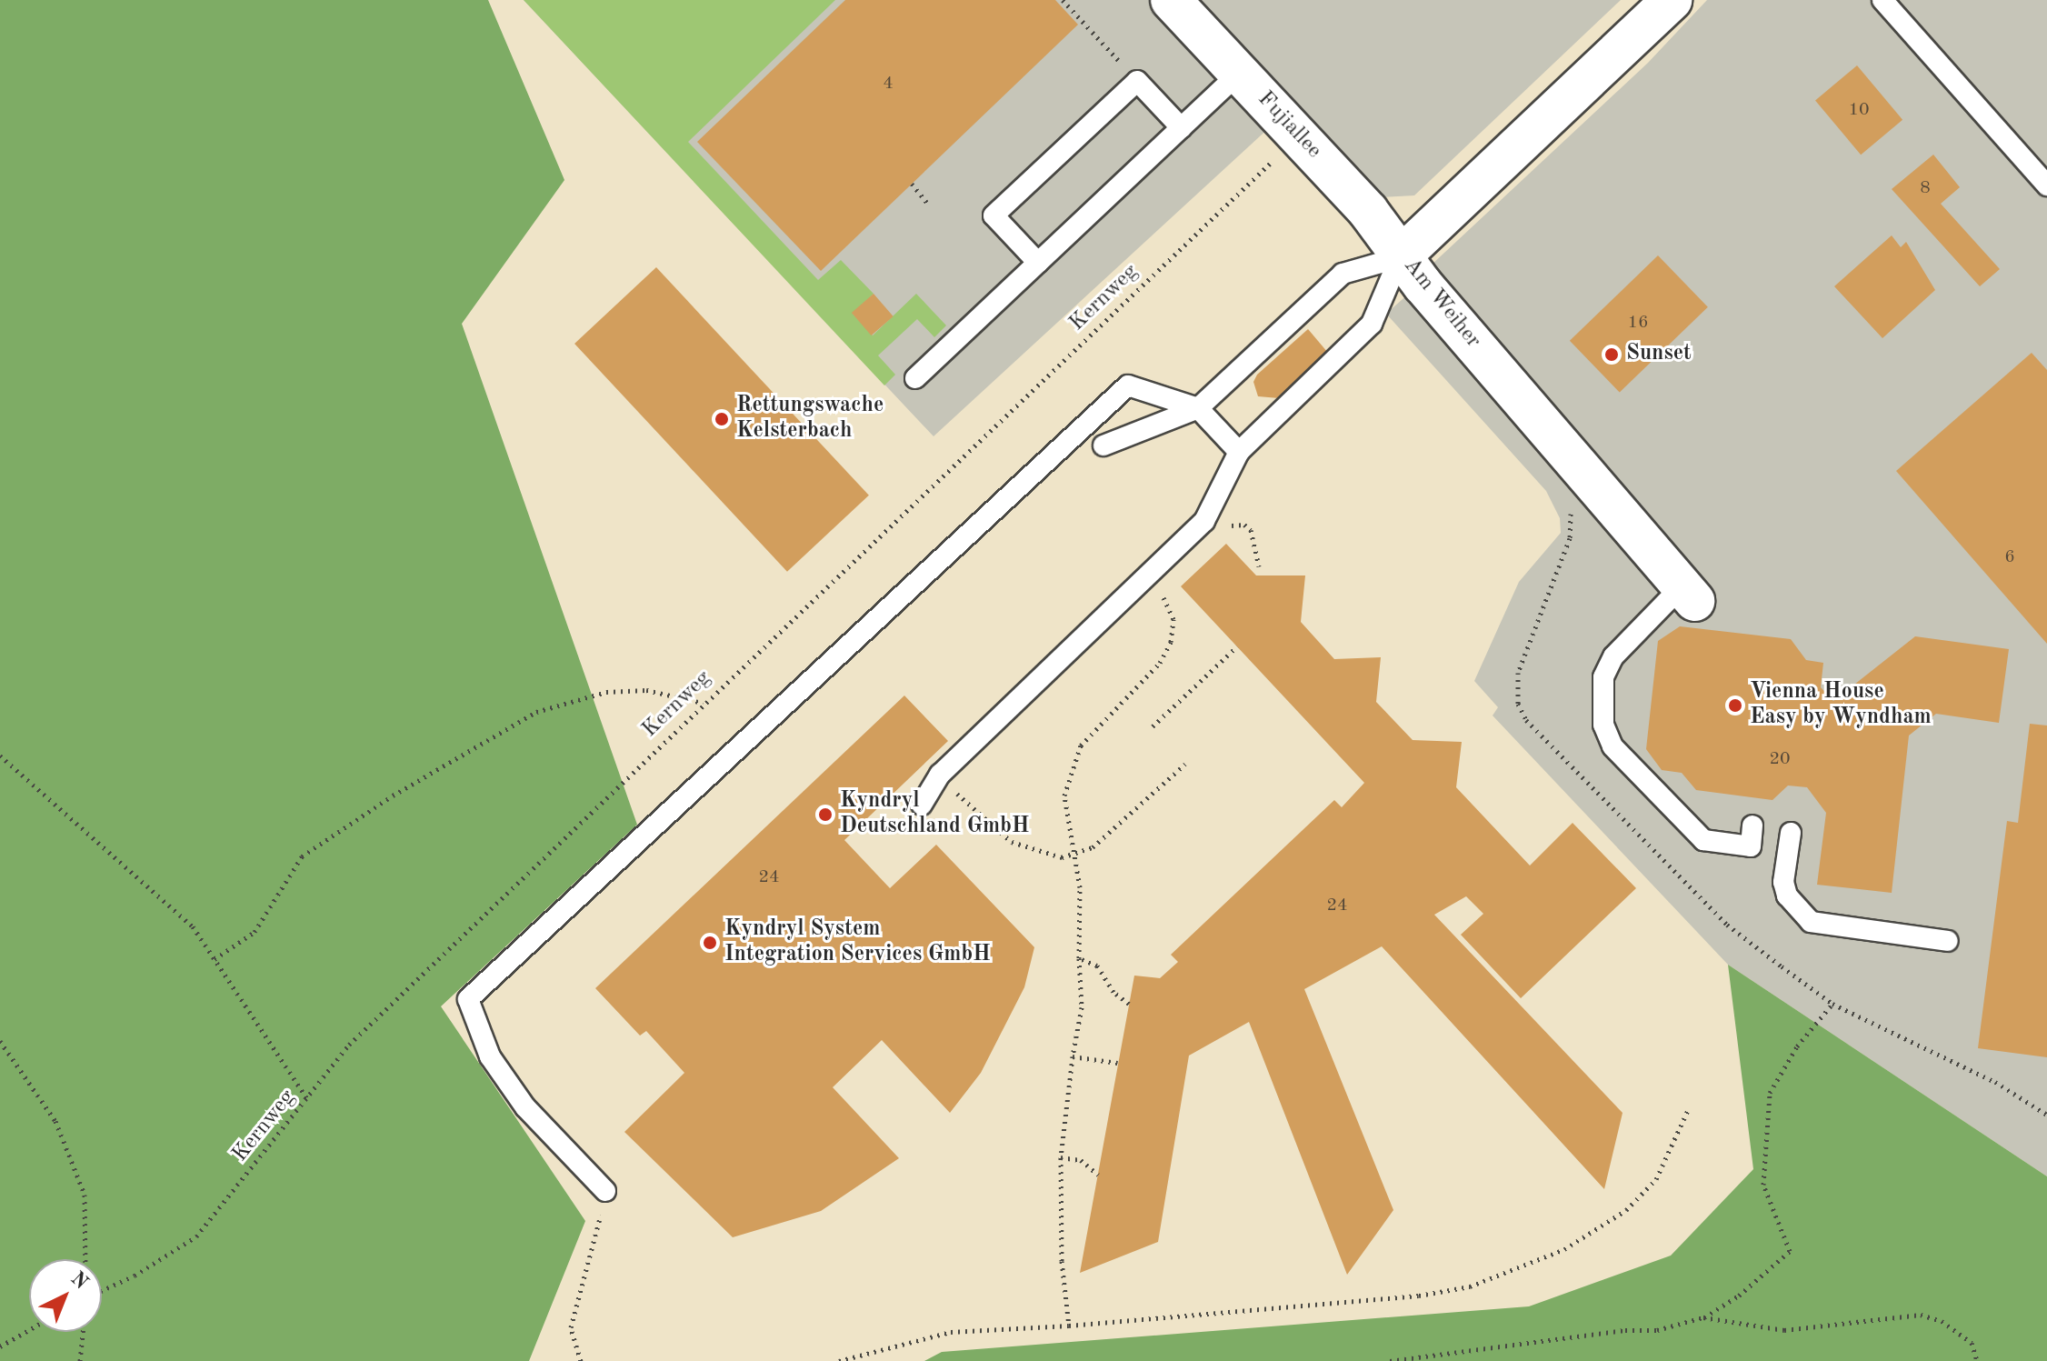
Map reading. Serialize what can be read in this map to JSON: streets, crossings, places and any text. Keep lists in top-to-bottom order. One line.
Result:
{"streets":{"street":["Fujiallee","Am Weiher"],"path":["Kernweg"]},"crossings":[["Fujiallee","Kernweg"],["Fujiallee","Am Weiher"]],"places":["Sunset","Rettungswache Kelsterbach","Vienna House Easy by Wyndham","Kyndryl Deutschland GmbH","Kyndryl System Integration Services GmbH"],"house_numbers":["4","10","8","16","6","20","24","24"],"north":"top right"}
